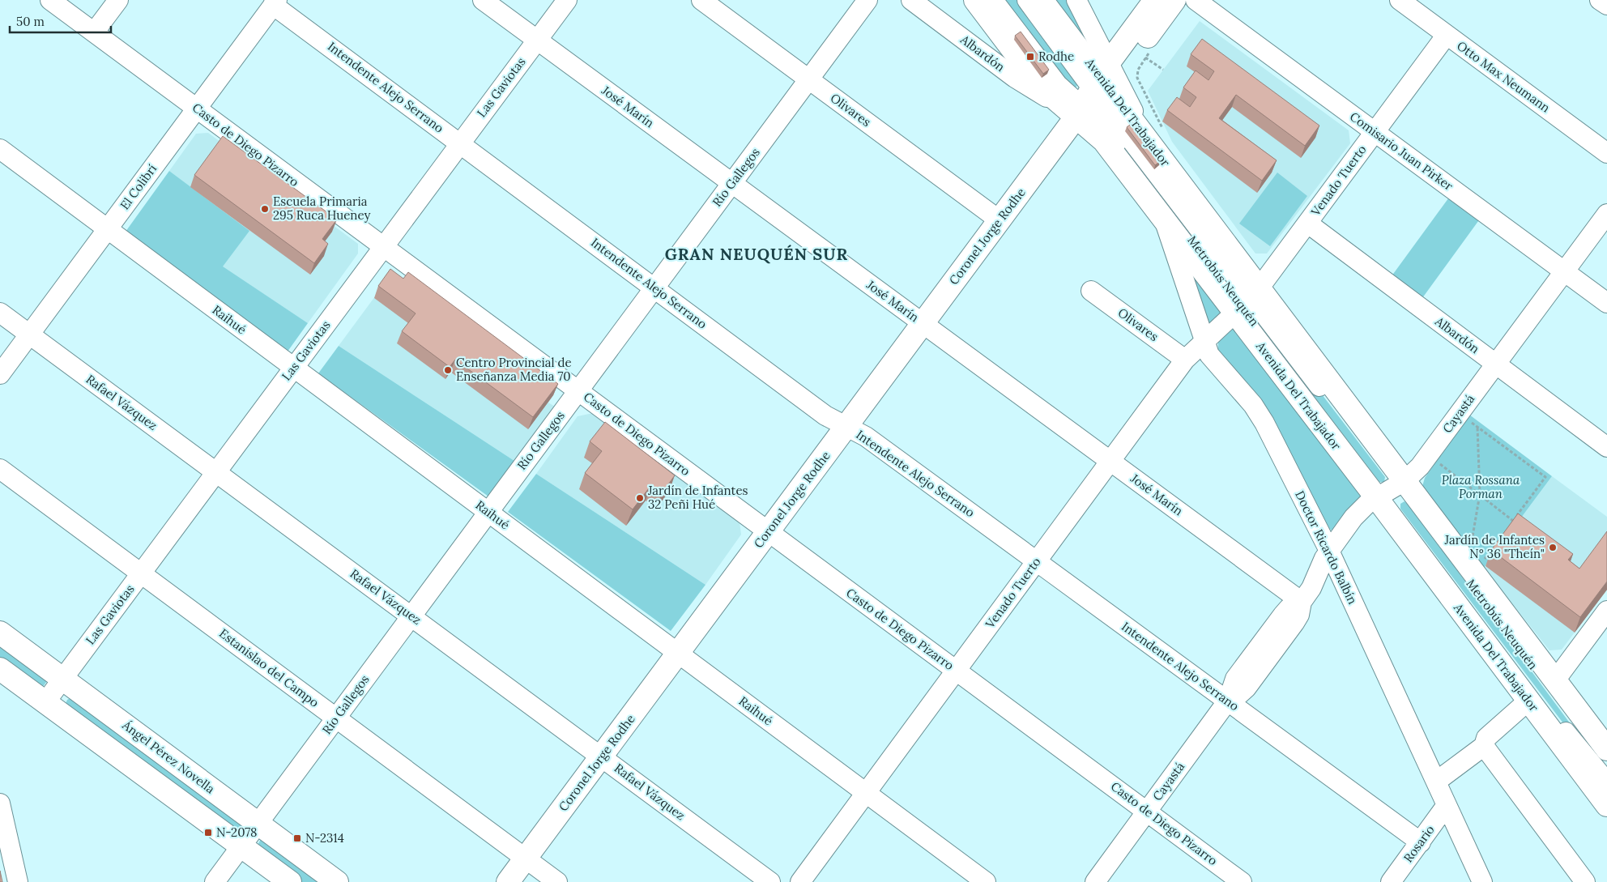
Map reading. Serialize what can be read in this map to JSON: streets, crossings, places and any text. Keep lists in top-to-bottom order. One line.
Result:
{"streets":{"main road":["Avenida Del Trabajador","Coronel Jorge Rodhe","Ángel Pérez Novella"],"street":["Albardón","Otto Max Neumann","Intendente Alejo Serrano","Las Gaviotas","José Marín","Olivares","Casto de Diego Pizarro","Comisario Juan Pirker","Río Gallegos","Venado Tuerto","El Colibrí","Metrobús Neuquén","Raihué","Rafael Vázquez","Cayastá","Doctor Ricardo Balbín","Estanislao del Campo","Rosario"]},"crossings":[["Albardón","Avenida Del Trabajador"],["Albardón","Venado Tuerto"],["Albardón","Cayastá"],["Otto Max Neumann","Venado Tuerto"],["Intendente Alejo Serrano","Las Gaviotas"],["Intendente Alejo Serrano","Río Gallegos"],["Intendente Alejo Serrano","Venado Tuerto"],["Intendente Alejo Serrano","El Colibrí"],["Intendente Alejo Serrano","Coronel Jorge Rodhe"],["Intendente Alejo Serrano","Cayastá"],["Intendente Alejo Serrano","Rosario"],["Las Gaviotas","José Marín"],["Las Gaviotas","Casto de Diego Pizarro"],["Las Gaviotas","Raihué"],["Las Gaviotas","Rafael Vázquez"],["Las Gaviotas","Estanislao del Campo"],["Las Gaviotas","Ángel Pérez Novella"],["José Marín","Río Gallegos"],["José Marín","Venado Tuerto"],["José Marín","Coronel Jorge Rodhe"],["José Marín","Cayastá"],["Olivares","Río Gallegos"],["Olivares","Venado Tuerto"],["Olivares","Coronel Jorge Rodhe"],["Avenida Del Trabajador","Venado Tuerto"],["Avenida Del Trabajador","Coronel Jorge Rodhe"],["Avenida Del Trabajador","Metrobús Neuquén"],["Avenida Del Trabajador","Cayastá"],["Avenida Del Trabajador","Doctor Ricardo Balbín"],["Casto de Diego Pizarro","Río Gallegos"],["Casto de Diego Pizarro","Venado Tuerto"],["Casto de Diego Pizarro","El Colibrí"],["Casto de Diego Pizarro","Coronel Jorge Rodhe"],["Casto de Diego Pizarro","Cayastá"],["Comisario Juan Pirker","Venado Tuerto"],["Comisario Juan Pirker","Cayastá"],["Río Gallegos","Raihué"],["Río Gallegos","Rafael Vázquez"],["Río Gallegos","Estanislao del Campo"],["Río Gallegos","Ángel Pérez Novella"],["Venado Tuerto","Raihué"],["Venado Tuerto","Doctor Ricardo Balbín"],["El Colibrí","Raihué"],["El Colibrí","Rafael Vázquez"],["Coronel Jorge Rodhe","Metrobús Neuquén"],["Coronel Jorge Rodhe","Raihué"],["Coronel Jorge Rodhe","Rafael Vázquez"],["Coronel Jorge Rodhe","Estanislao del Campo"],["Metrobús Neuquén","Cayastá"],["Cayastá","Doctor Ricardo Balbín"],["Doctor Ricardo Balbín","Rosario"]],"districts":["GRAN NEUQUÉN SUR"],"parks":["Plaza Rossana Porman"],"places":{"transit":["Rodhe","N-2078","N-2314"],"other":["Escuela Primaria 295 Ruca Hueney","Centro Provincial de Enseñanza Media 70","Jardín de Infantes 32 Peñi Hué","Jardín de Infantes N° 36 \"Theín\""]},"scale_bar":"50 m"}
